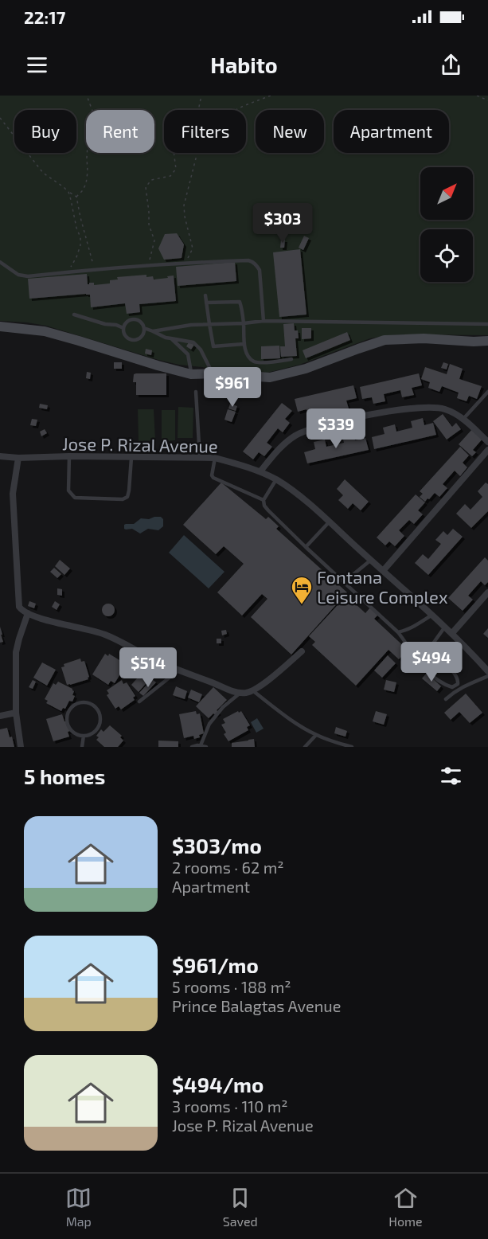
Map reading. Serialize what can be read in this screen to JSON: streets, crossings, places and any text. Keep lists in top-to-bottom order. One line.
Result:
{"streets":{"street":["Jose P. Rizal Avenue"]},"places":{"hotel":["Fontana Leisure Complex"]},"north":"top right","page":{"status":"22:17","header":"Habito","chip":["Buy","Rent","Filters","New","Apartment"],"price":["$303","$961","$339","$494","$514"],"heading":"5 homes","list":[{"name":"$303/mo","note":"2 rooms · 62 m² · Apartment"},{"name":"$961/mo","note":"5 rooms · 188 m² · Prince Balagtas Avenue"},{"name":"$494/mo","note":"3 rooms · 110 m² · Jose P. Rizal Avenue"}],"tabs":["Map","Saved","Home"]}}
